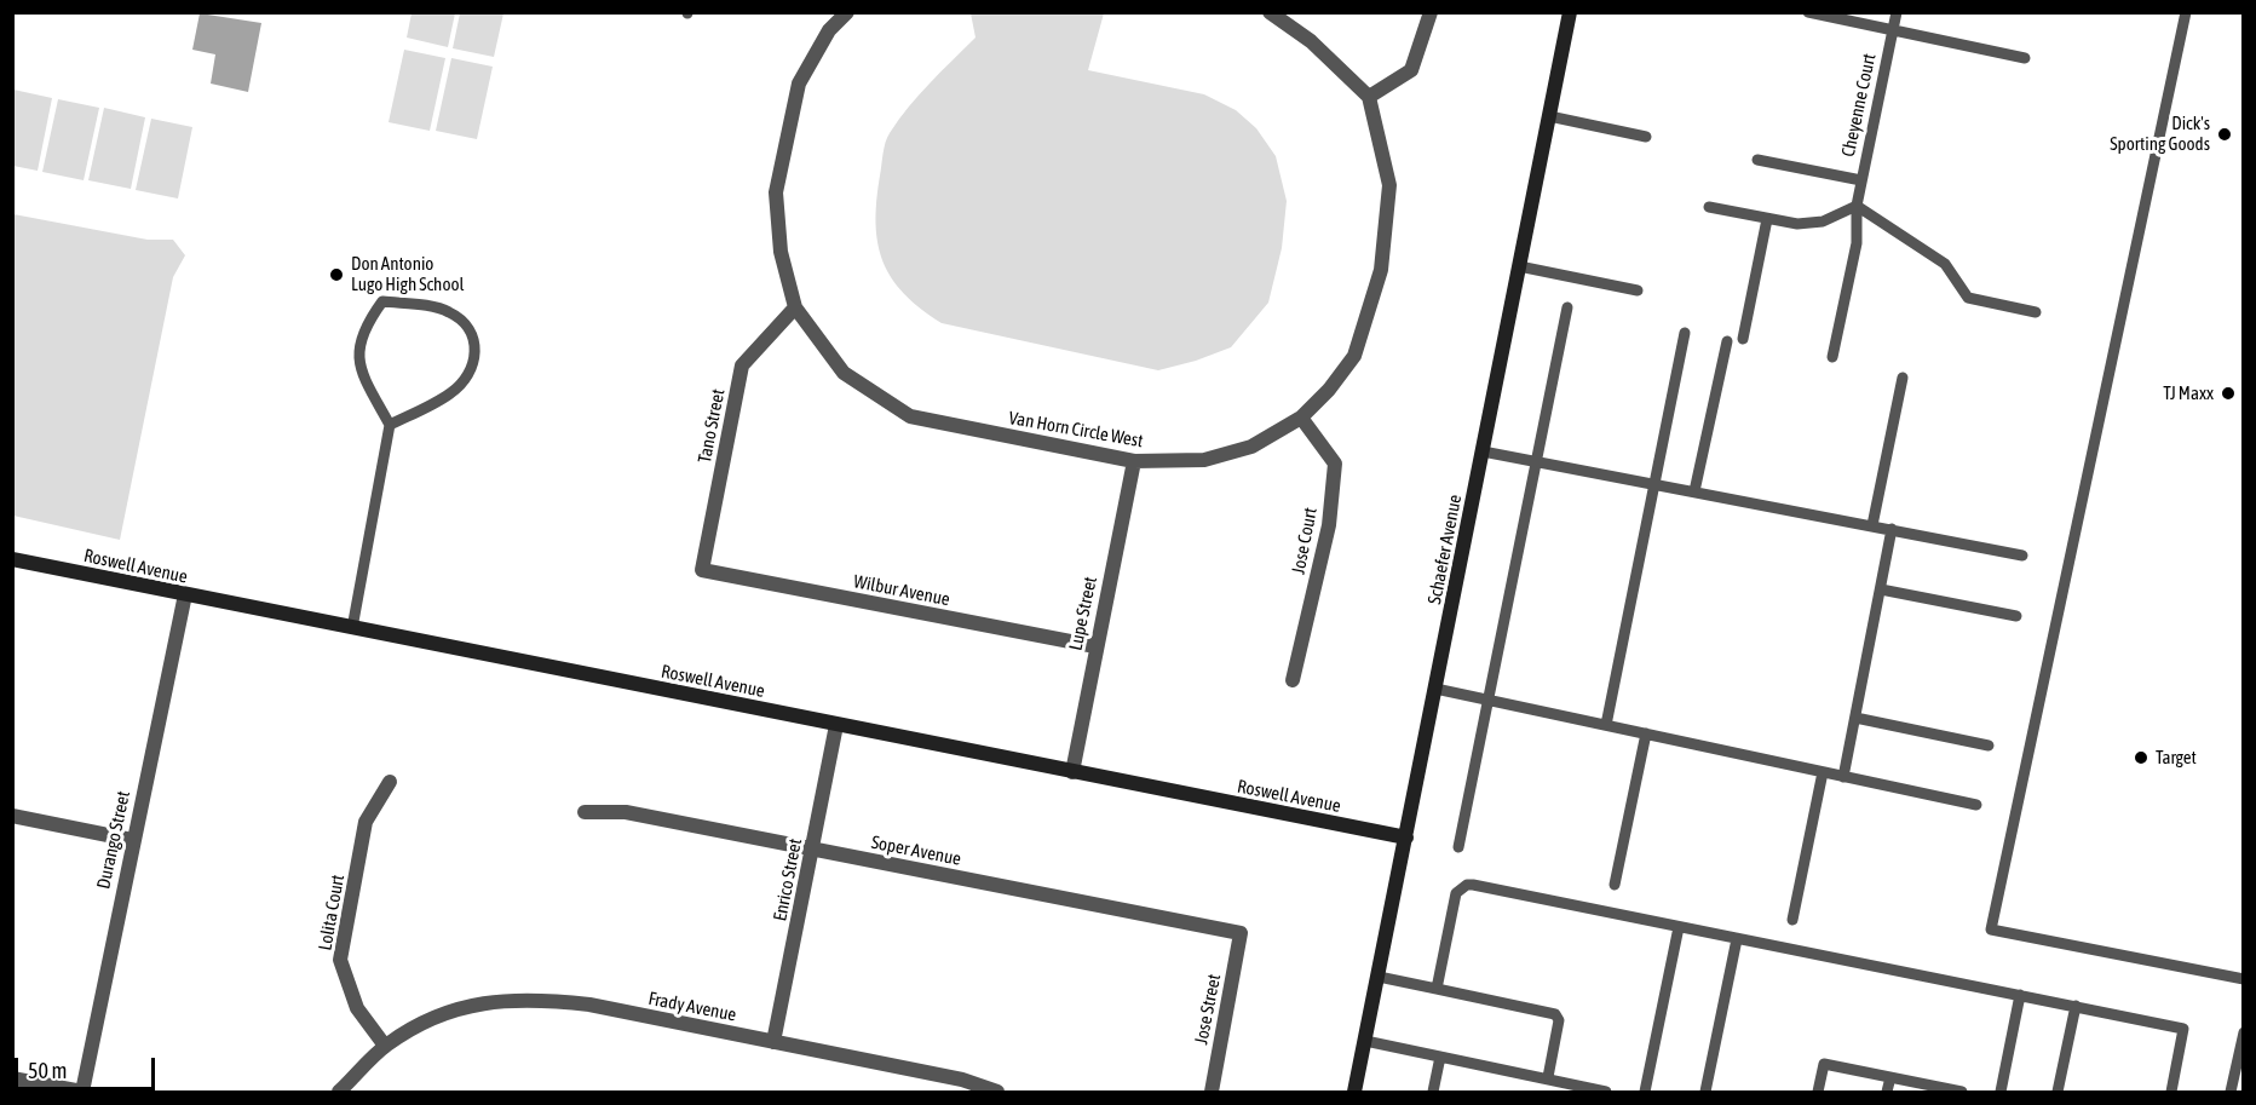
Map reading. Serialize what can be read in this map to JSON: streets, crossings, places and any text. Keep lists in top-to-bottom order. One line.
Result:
{"streets":{"street":["Tano Street","Van Horn Circle West","Jose Court","Schaefer Avenue","Roswell Avenue","Wilbur Avenue","Lupe Street","Durango Street","Soper Avenue","Enrico Street","Lolita Court","Frady Avenue","Jose Street"],"lane":["Cheyenne Court"]},"crossings":[["Tano Street","Van Horn Circle West"],["Tano Street","Wilbur Avenue"],["Van Horn Circle West","Jose Court"],["Van Horn Circle West","Lupe Street"],["Schaefer Avenue","Roswell Avenue"],["Roswell Avenue","Lupe Street"],["Roswell Avenue","Durango Street"],["Roswell Avenue","Enrico Street"],["Wilbur Avenue","Lupe Street"],["Soper Avenue","Enrico Street"],["Soper Avenue","Jose Street"],["Enrico Street","Frady Avenue"],["Lolita Court","Frady Avenue"]],"places":["Dick's Sporting Goods","Don Antonio Lugo High School","TJ Maxx","Target"],"scale_bar":"50 m"}
